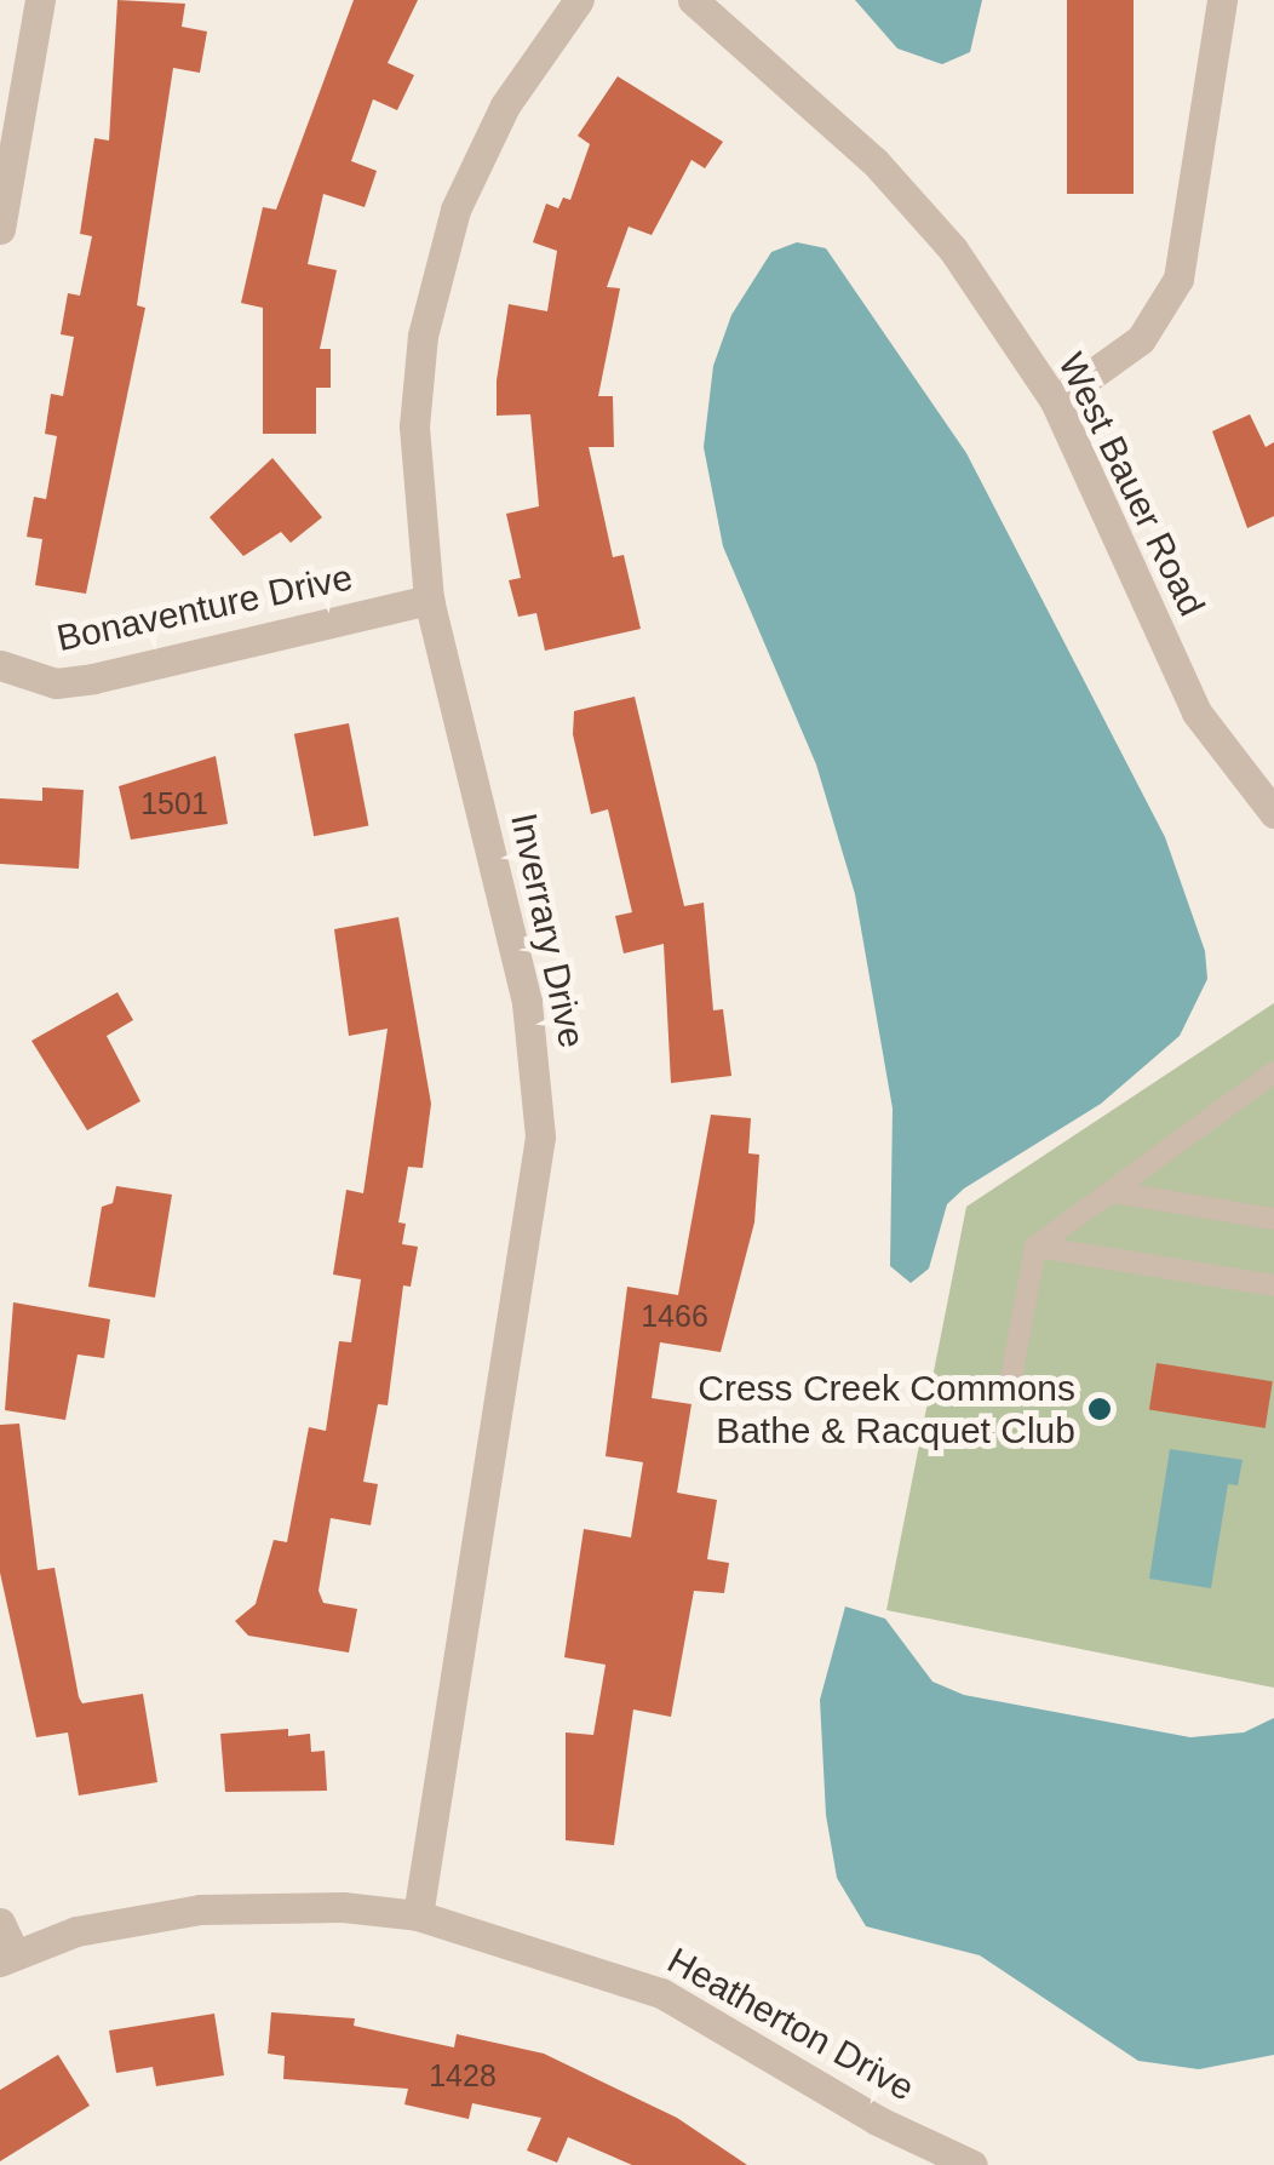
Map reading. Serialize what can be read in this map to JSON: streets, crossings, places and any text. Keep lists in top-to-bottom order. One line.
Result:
{"streets":{"street":["West Bauer Road","Bonaventure Drive","Inverrary Drive","Heatherton Drive"]},"crossings":[["Bonaventure Drive","Inverrary Drive"],["Inverrary Drive","Heatherton Drive"]],"places":["Cress Creek Commons Bathe & Racquet Club"],"house_numbers":["1501","1466","1428"]}
